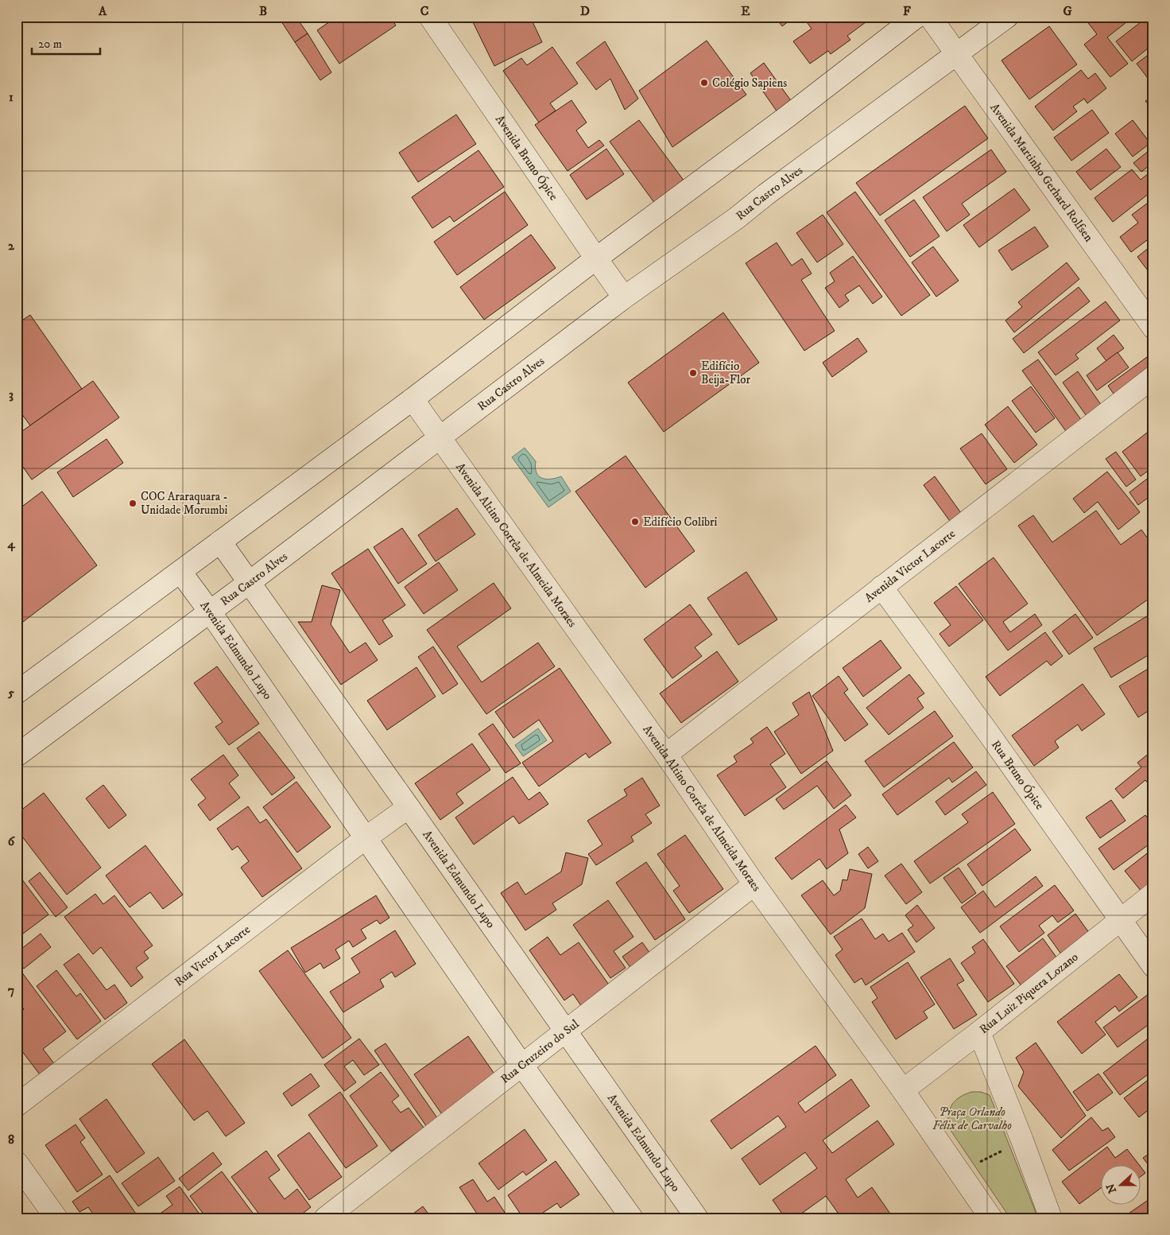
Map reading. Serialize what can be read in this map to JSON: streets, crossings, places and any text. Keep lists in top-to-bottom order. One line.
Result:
{"streets":{"street":["Avenida Bruno Ópice","Avenida Martinho Gerhard Rolfsen","Rua Castro Alves","Avenida Altino Corrêa de Almeida Moraes","Avenida Victor Lacorte","Avenida Edmundo Lupo","Rua Bruno Ópice","Rua Victor Lacorte","Rua Luiz Piquera Lozano","Rua Cruzeiro do Sul"]},"crossings":[["Avenida Bruno Ópice","Rua Castro Alves"],["Avenida Martinho Gerhard Rolfsen","Rua Castro Alves"],["Rua Castro Alves","Avenida Altino Corrêa de Almeida Moraes"],["Rua Castro Alves","Avenida Edmundo Lupo"],["Avenida Altino Corrêa de Almeida Moraes","Avenida Victor Lacorte"],["Avenida Altino Corrêa de Almeida Moraes","Rua Luiz Piquera Lozano"],["Avenida Altino Corrêa de Almeida Moraes","Rua Cruzeiro do Sul"],["Avenida Victor Lacorte","Rua Bruno Ópice"],["Avenida Edmundo Lupo","Rua Victor Lacorte"],["Avenida Edmundo Lupo","Rua Cruzeiro do Sul"],["Rua Bruno Ópice","Rua Luiz Piquera Lozano"]],"parks":["Praça Orlando Félix de Carvalho"],"places":["Colégio Sapiens","Edifício Beija-Flor","COC Araraquara - Unidade Morumbi","Edifício Colibri"],"scale_bar":"20 m","north":"left","grid":{"columns":["A","B","C","D","E","F","G"],"rows":["1","2","3","4","5","6","7","8"]}}
